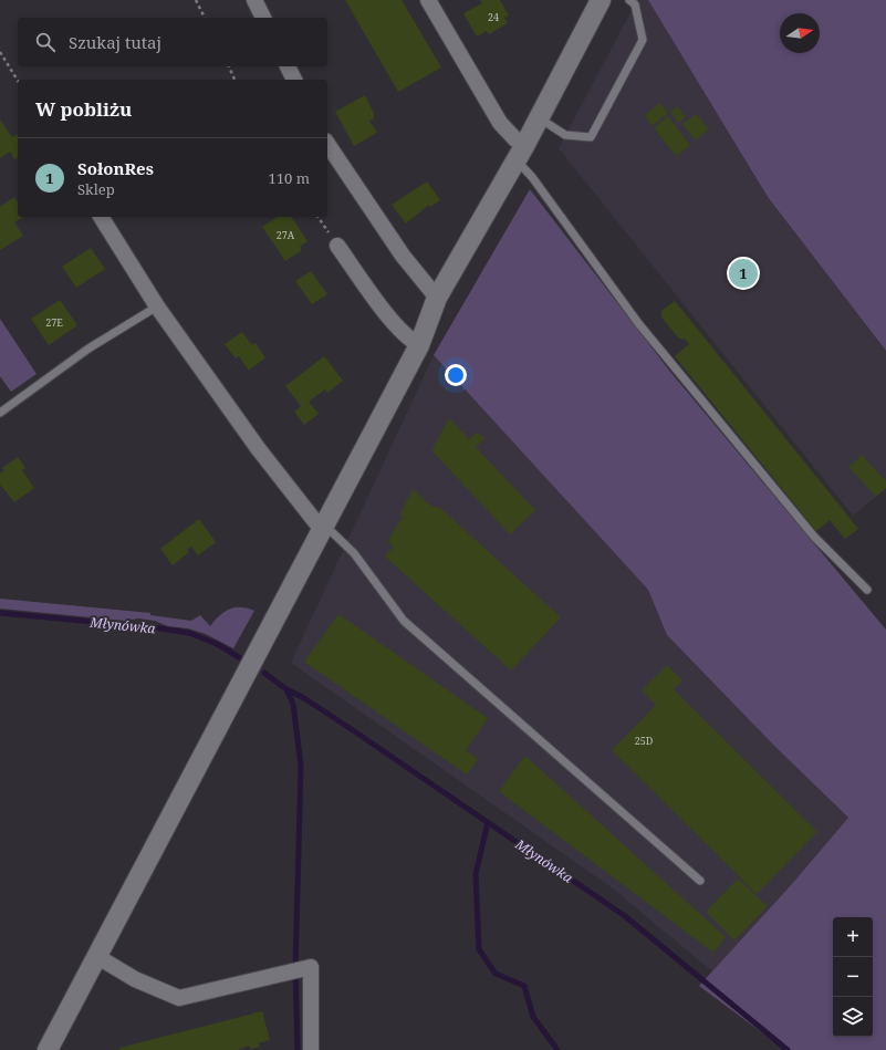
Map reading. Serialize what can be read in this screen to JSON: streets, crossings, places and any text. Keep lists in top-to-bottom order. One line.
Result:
{"water":["Młynówka"],"house_numbers":["24","27A","27E","25D"],"north":"right","page":{"search":"Szukaj tutaj","heading":"W pobliżu","list":[{"mark":"1","name":"SołonRes","note":"Sklep","value":"110 m"}],"pins":"1","map_buttons":["+","−"]}}
